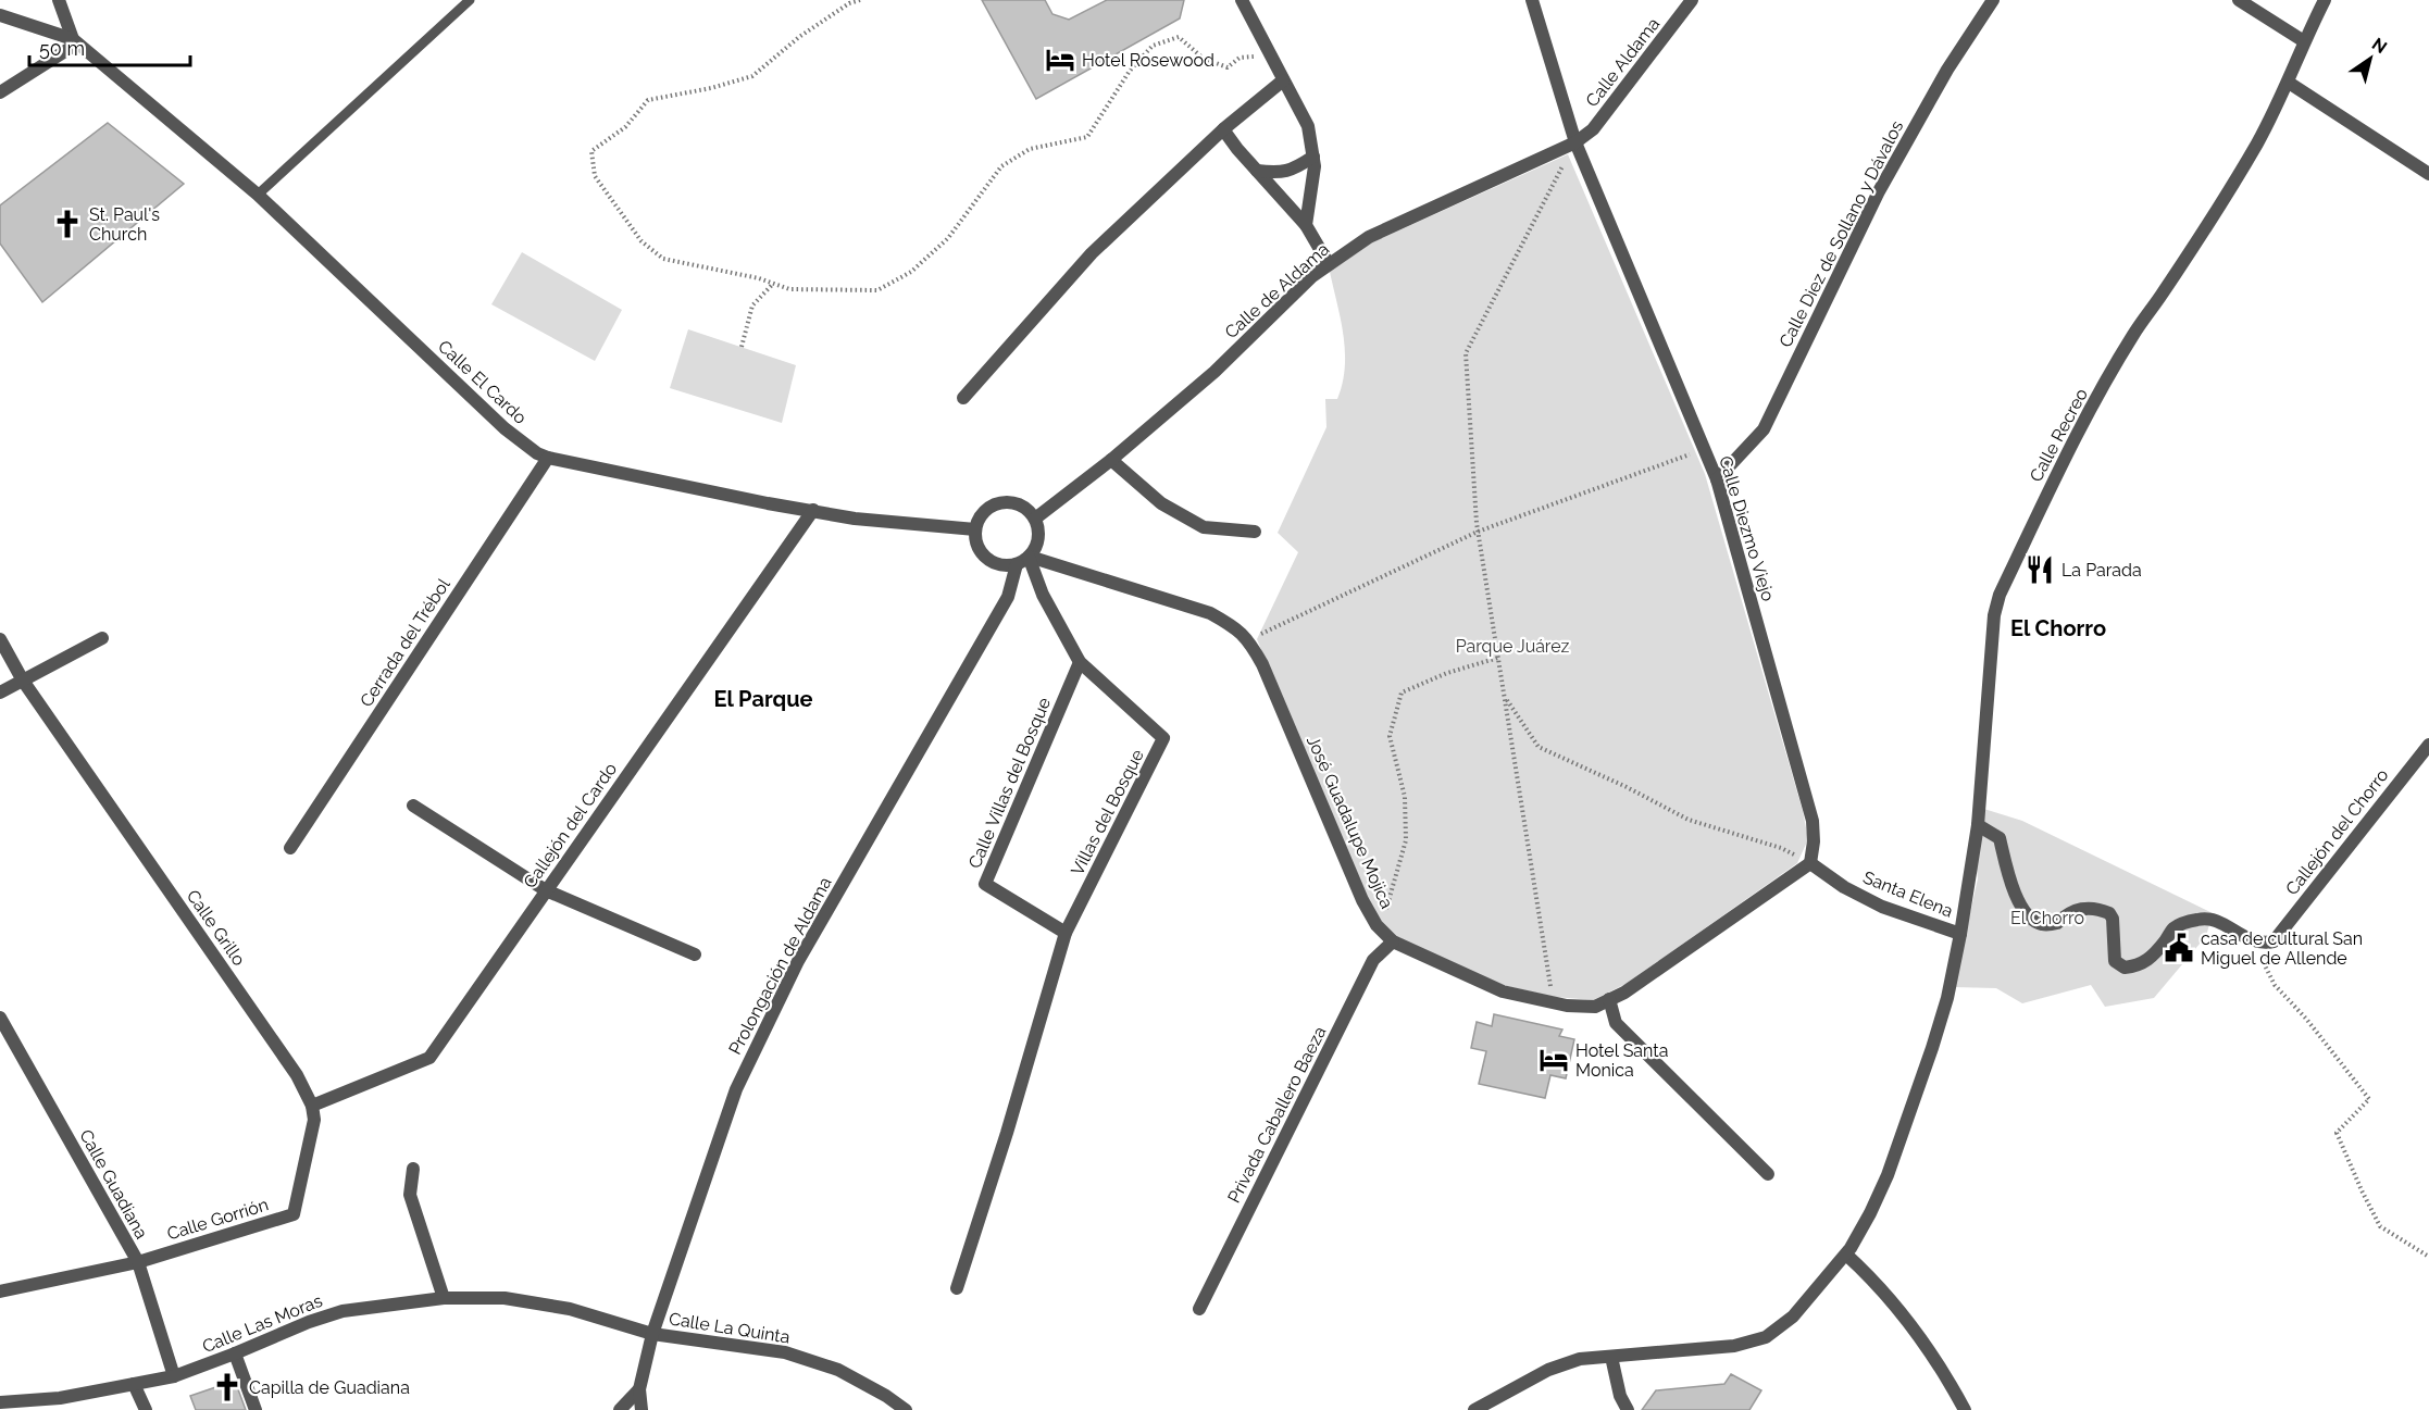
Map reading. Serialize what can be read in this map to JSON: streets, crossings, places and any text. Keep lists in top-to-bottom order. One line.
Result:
{"streets":{"street":["Calle Aldama","Calle Diez de Sollano y Dávalos","Calle de Aldama","Calle El Cardo","Calle Recreo","Calle Diezmo Viejo","Cerrada del Trébol","Calle Villas del Bosque","Villas del Bosque","José Guadalupe Mojica","Callejón del Cardo","Callejón del Chorro","Santa Elena","Calle Grillo","Prolongación de Aldama","Privada Caballero Baeza","Calle Guadiana","Calle Gorrión","Calle Las Moras","Calle La Quinta"]},"crossings":[["Calle Aldama","Calle de Aldama"],["Calle Aldama","Calle Diezmo Viejo"],["Calle Diez de Sollano y Dávalos","Calle Diezmo Viejo"],["Calle de Aldama","Calle El Cardo"],["Calle de Aldama","Calle Diezmo Viejo"],["Calle de Aldama","José Guadalupe Mojica"],["Calle de Aldama","Prolongación de Aldama"],["Calle El Cardo","Cerrada del Trébol"],["Calle El Cardo","José Guadalupe Mojica"],["Calle El Cardo","Callejón del Cardo"],["Calle El Cardo","Prolongación de Aldama"],["Calle Recreo","Santa Elena"],["Calle Diezmo Viejo","José Guadalupe Mojica"],["Calle Diezmo Viejo","Santa Elena"],["Calle Villas del Bosque","Villas del Bosque"],["José Guadalupe Mojica","Santa Elena"],["José Guadalupe Mojica","Prolongación de Aldama"],["José Guadalupe Mojica","Privada Caballero Baeza"],["Callejón del Cardo","Calle Grillo"],["Calle Grillo","Calle Gorrión"],["Prolongación de Aldama","Calle Las Moras"],["Prolongación de Aldama","Calle La Quinta"],["Calle Guadiana","Calle Gorrión"],["Calle Guadiana","Calle Las Moras"],["Calle Las Moras","Calle La Quinta"]],"districts":["El Chorro","El Parque"],"parks":["Parque Juárez","El Chorro"],"places":{"hotel":["Hotel Rosewood","Hotel Santa Monica"],"church":["St. Paul's Church","Capilla de Guadiana"],"restaurant":["La Parada"],"public building":["casa de cultural San Miguel de Allende"]},"scale_bar":"50 m","north":"top right"}
